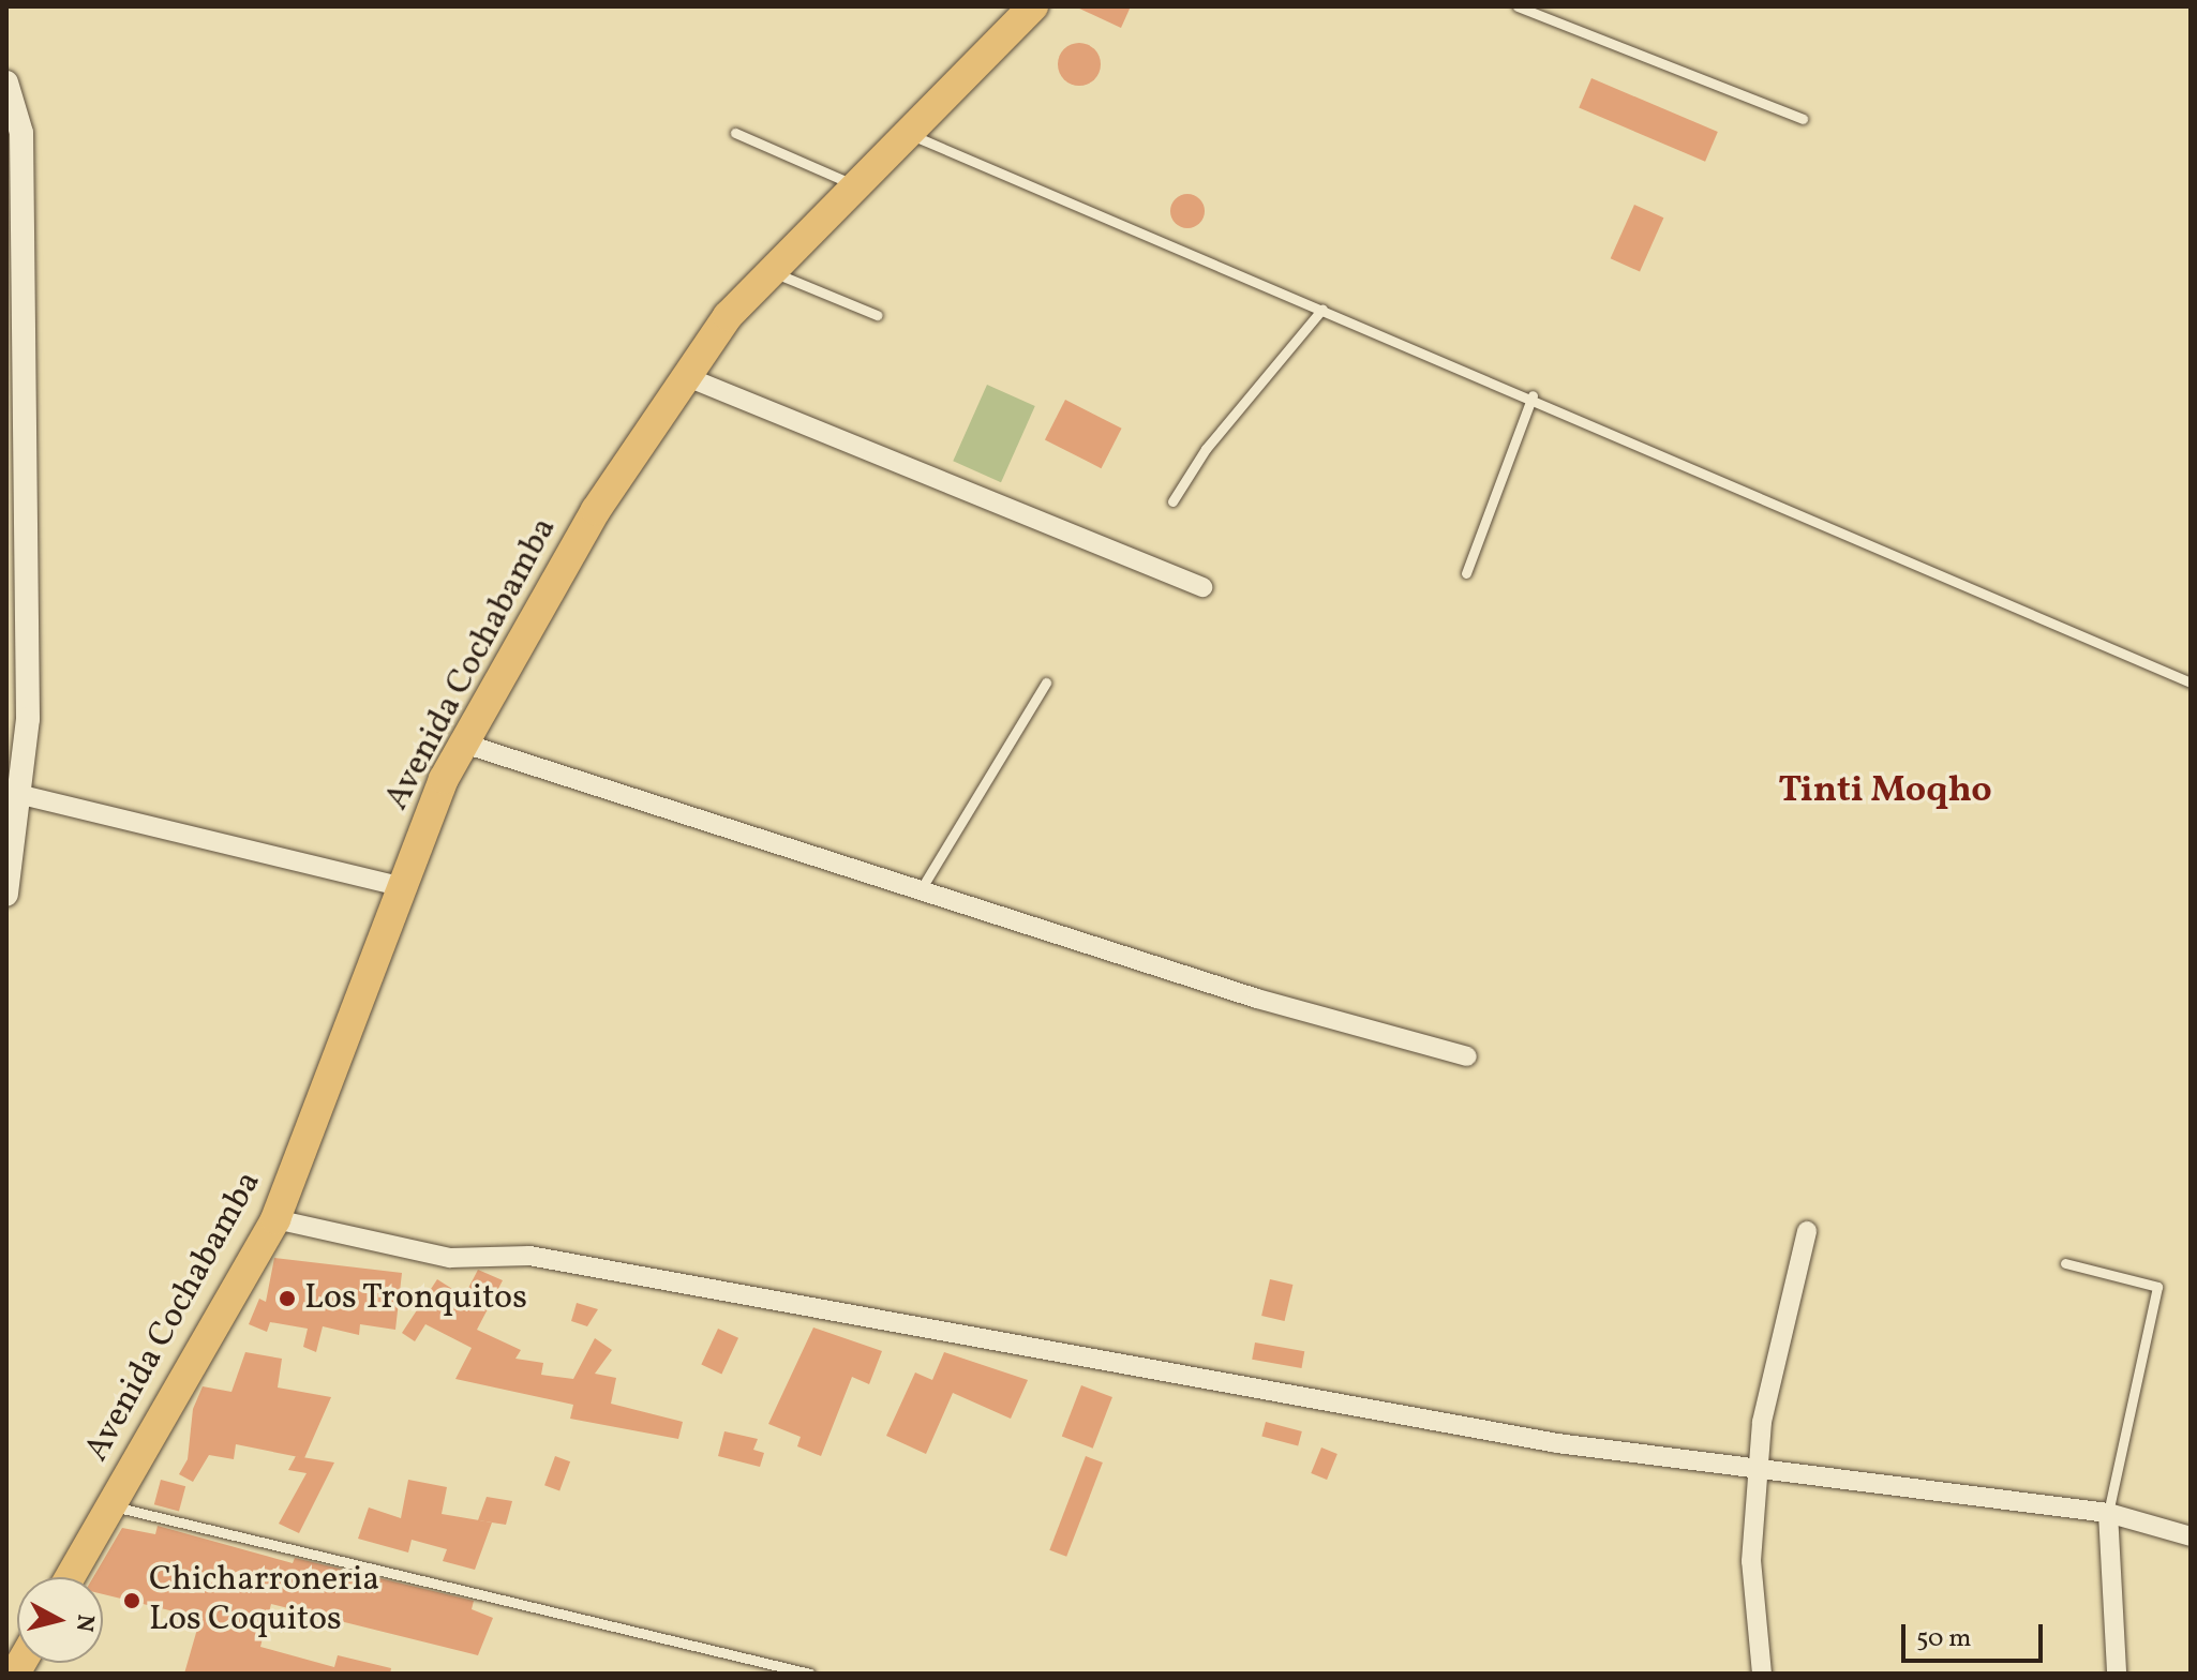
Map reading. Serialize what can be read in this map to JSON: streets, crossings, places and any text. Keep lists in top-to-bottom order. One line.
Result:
{"streets":{"main road":["Avenida Cochabamba"]},"districts":["Tinti Moqho"],"places":["Los Tronquitos","Chicharroneria Los Coquitos"],"scale_bar":"50 m","north":"right"}
